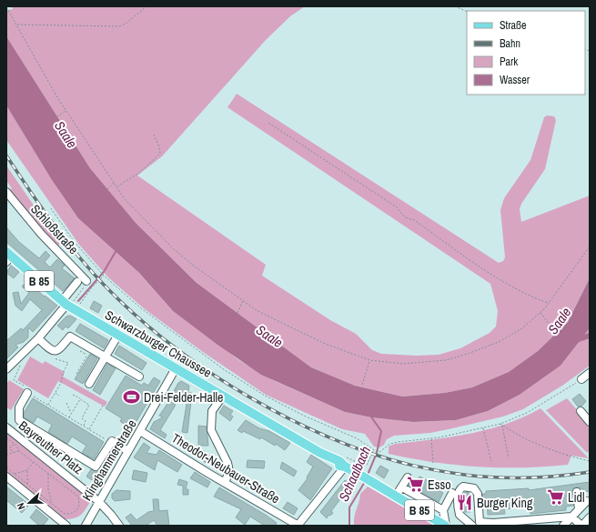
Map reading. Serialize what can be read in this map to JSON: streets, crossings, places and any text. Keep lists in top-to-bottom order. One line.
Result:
{"streets":{"main road":["B 85","Schwarzburger Chaussee"],"street":["Schloßstraße","Bayreuther Platz","Klinghammerstraße","Theodor-Neubauer-Straße"]},"crossings":[["Schwarzburger Chaussee","Klinghammerstraße"],["Bayreuther Platz","Klinghammerstraße"],["Klinghammerstraße","Theodor-Neubauer-Straße"]],"water":["Saale","Schaalbach"],"places":{"sports":["Drei-Felder-Halle"],"supermarket":["Esso","Lidl"],"restaurant":["Burger King"]},"legend":["Straße","Bahn","Park","Wasser"],"north":"left"}
